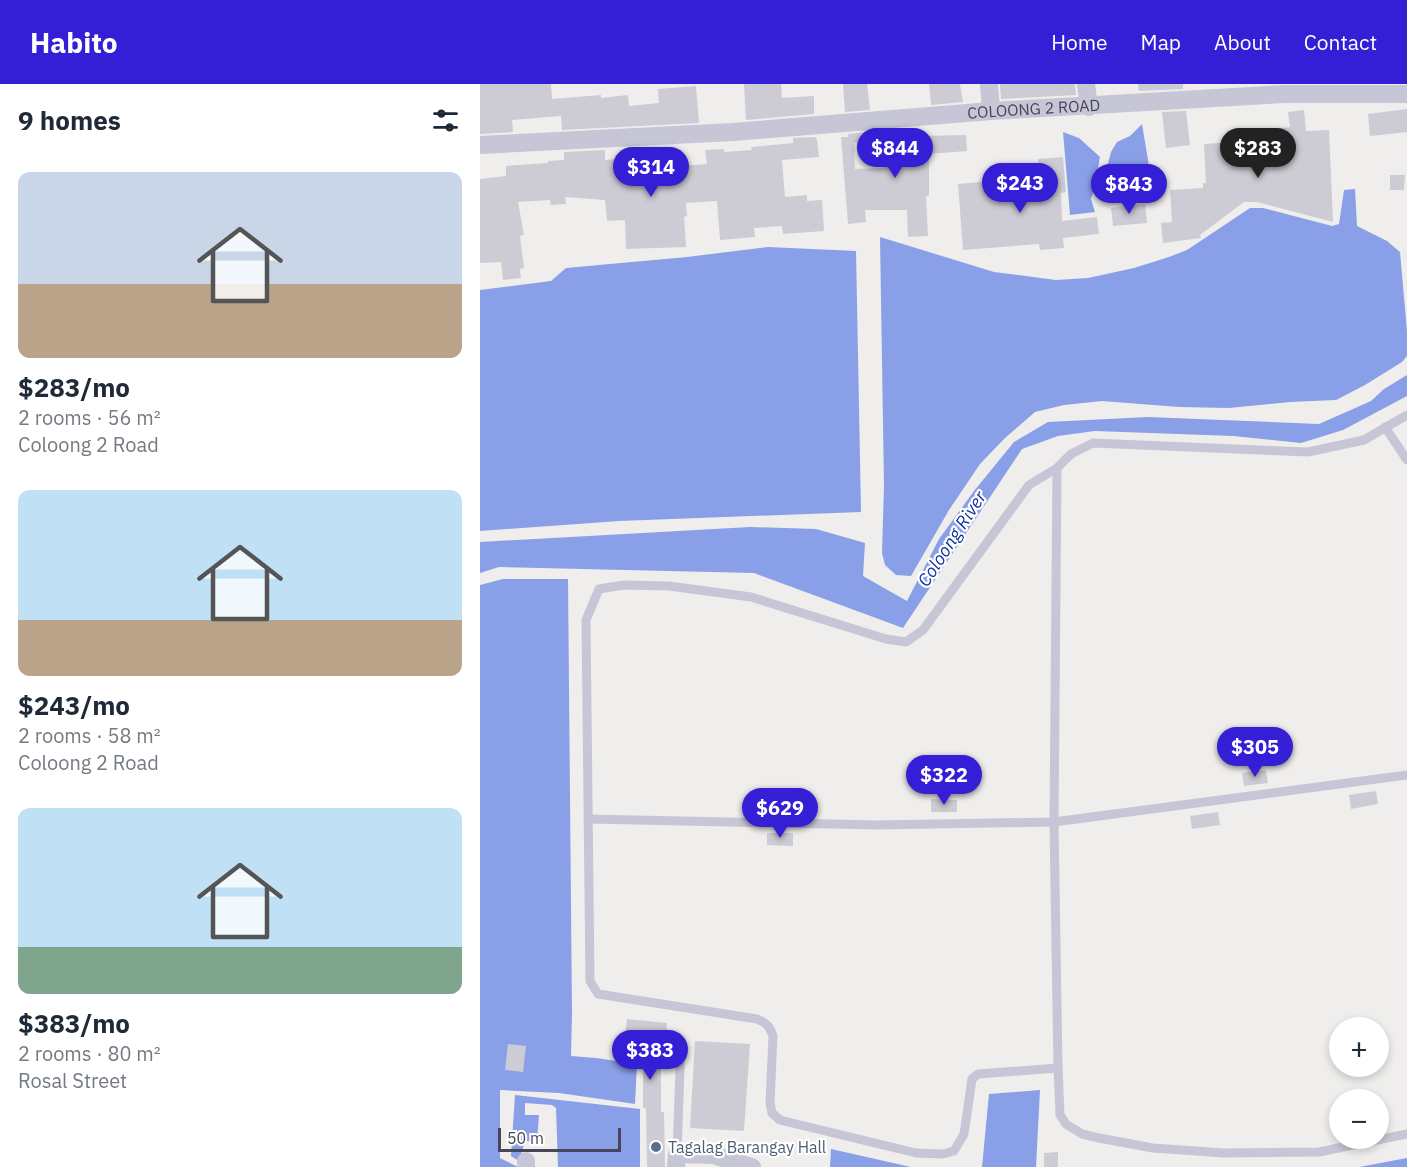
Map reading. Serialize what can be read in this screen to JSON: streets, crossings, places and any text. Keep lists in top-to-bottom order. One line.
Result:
{"streets":{"street":["COLOONG 2 ROAD"]},"water":["Coloong River"],"places":["Tagalag Barangay Hall"],"scale_bar":"50 m","page":{"header":"Habito","nav":["Home","Map","About","Contact"],"heading":"9 homes","price":["$844","$283","$314","$243","$843","$305","$322","$629","$383"],"list":[{"name":"$283/mo","note":"2 rooms · 56 m² · Coloong 2 Road"},{"name":"$243/mo","note":"2 rooms · 58 m² · Coloong 2 Road"},{"name":"$383/mo","note":"2 rooms · 80 m² · Rosal Street"}],"map_buttons":["+","−"],"scale":"50 m"}}
